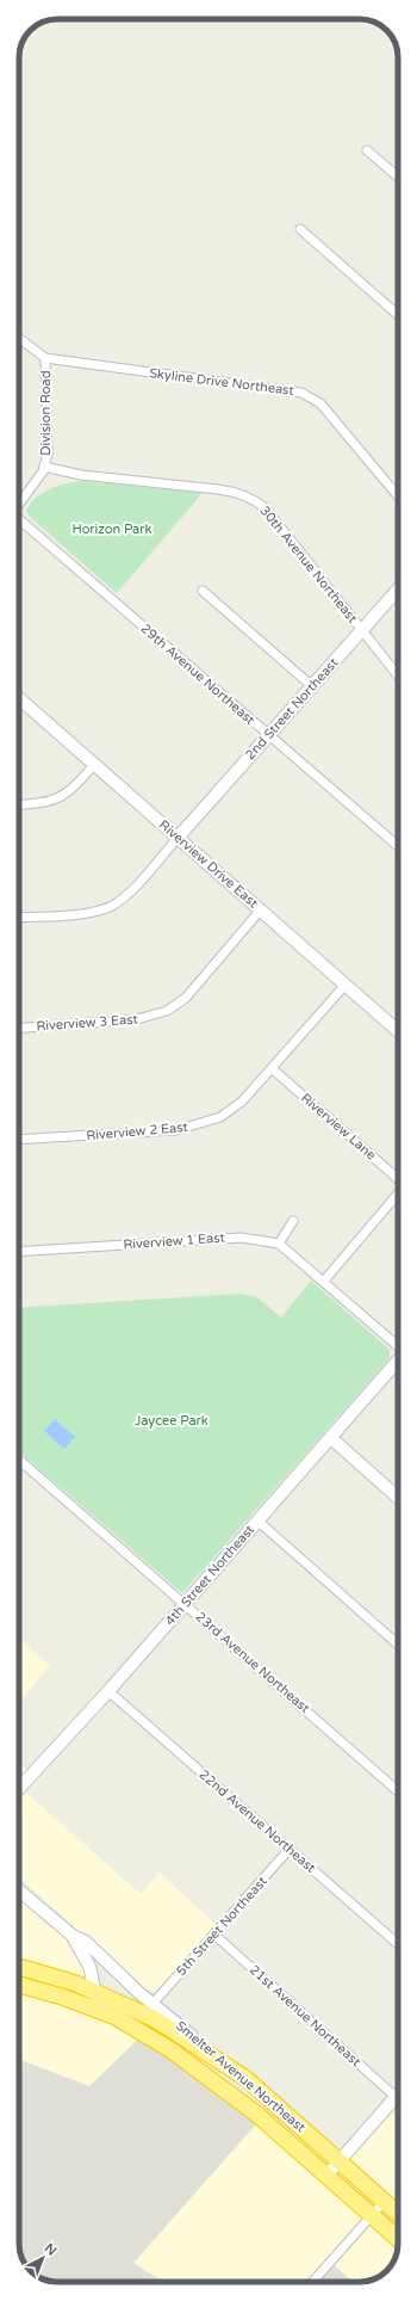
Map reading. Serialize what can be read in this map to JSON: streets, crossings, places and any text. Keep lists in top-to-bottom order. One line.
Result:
{"streets":{"highway":["Smelter Avenue Northeast"],"street":["Skyline Drive Northeast","Division Road","30th Avenue Northeast","29th Avenue Northeast","2nd Street Northeast","Riverview Drive East","Riverview 3 East","Riverview Lane","Riverview 2 East","Riverview 1 East","4th Street Northeast","23rd Avenue Northeast","22nd Avenue Northeast","5th Street Northeast","21st Avenue Northeast"]},"crossings":[["Skyline Drive Northeast","Division Road"],["Division Road","30th Avenue Northeast"],["30th Avenue Northeast","2nd Street Northeast"],["29th Avenue Northeast","2nd Street Northeast"],["2nd Street Northeast","Riverview Drive East"],["Riverview Drive East","Riverview 3 East"],["Riverview Drive East","Riverview 2 East"],["Riverview Lane","Riverview 2 East"],["4th Street Northeast","23rd Avenue Northeast"],["4th Street Northeast","22nd Avenue Northeast"],["22nd Avenue Northeast","5th Street Northeast"],["5th Street Northeast","21st Avenue Northeast"],["5th Street Northeast","Smelter Avenue Northeast"]],"parks":["Horizon Park","Jaycee Park"],"north":"top right"}
